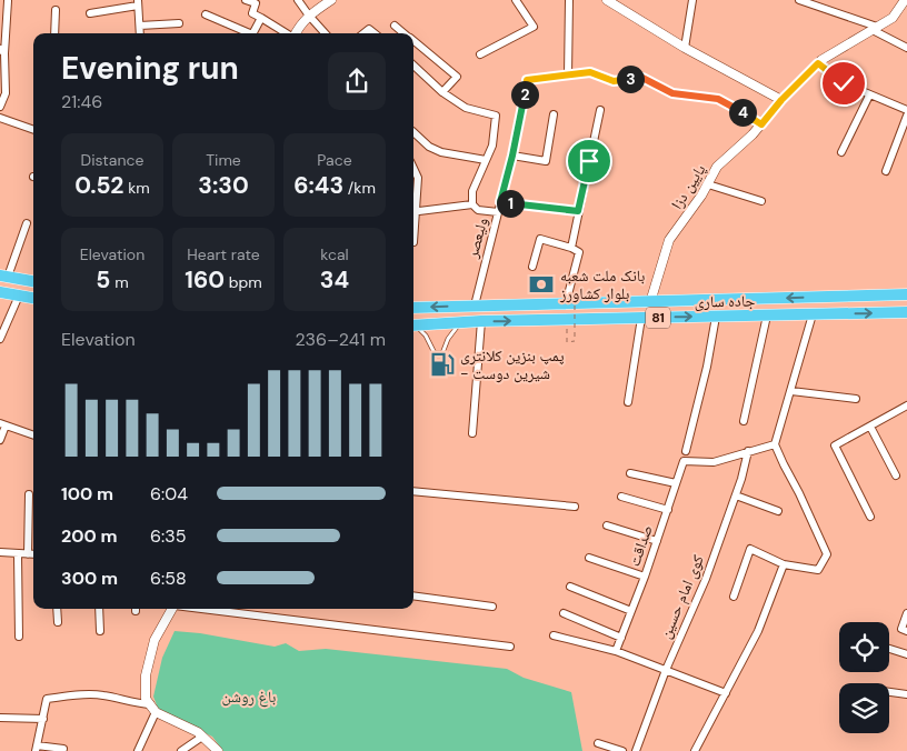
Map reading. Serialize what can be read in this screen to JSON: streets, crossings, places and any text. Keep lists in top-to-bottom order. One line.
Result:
{"streets":{"highway":["جاده ساری","81"],"street":["پایین دزا","ولیعصر","صداقت","کوی امام حسین"]},"crossings":[["پایین دزا","جاده ساری"],["ولیعصر","جاده ساری"],["صداقت","کوی امام حسین"]],"parks":["باغ روشن"],"places":{"bank":["بانک ملت شعبه بلوار کشاورز"],"fuel station":["پمپ بنزین کلانتری - شیرین دوست"]},"page":{"heading":["Evening run","21:46"],"pins":["3","2","4","1"],"stats":[["Distance","0.52 km"],["Time","3:30"],["Pace","6:43 /km"],["Elevation","5 m"],["Heart rate","160 bpm"],["kcal","34"]],"chart":["Elevation","236–241 m"],"list":[{"name":"100 m","note":"6:04"},{"name":"200 m","note":"6:35"},{"name":"300 m","note":"6:58"}]}}
